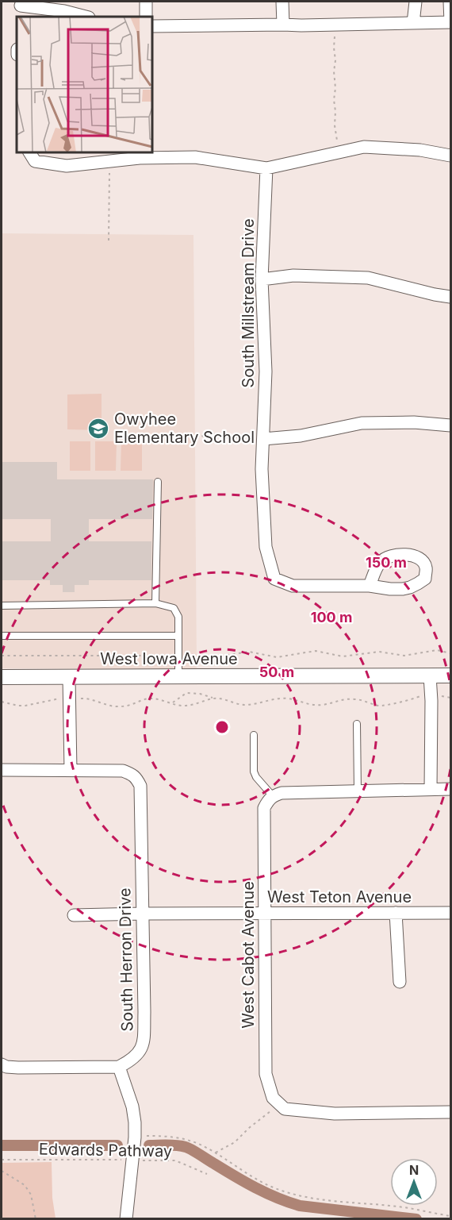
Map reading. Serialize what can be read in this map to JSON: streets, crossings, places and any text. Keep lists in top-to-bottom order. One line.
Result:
{"streets":{"street":["South Millstream Drive","West Iowa Avenue","West Teton Avenue","West Cabot Avenue","South Herron Drive"],"path":["Edwards Pathway"]},"crossings":[["West Teton Avenue","West Cabot Avenue"],["West Teton Avenue","South Herron Drive"]],"places":{"school or university":["Owyhee Elementary School"]},"north":"top","rings":["150 m","100 m","50 m"]}
